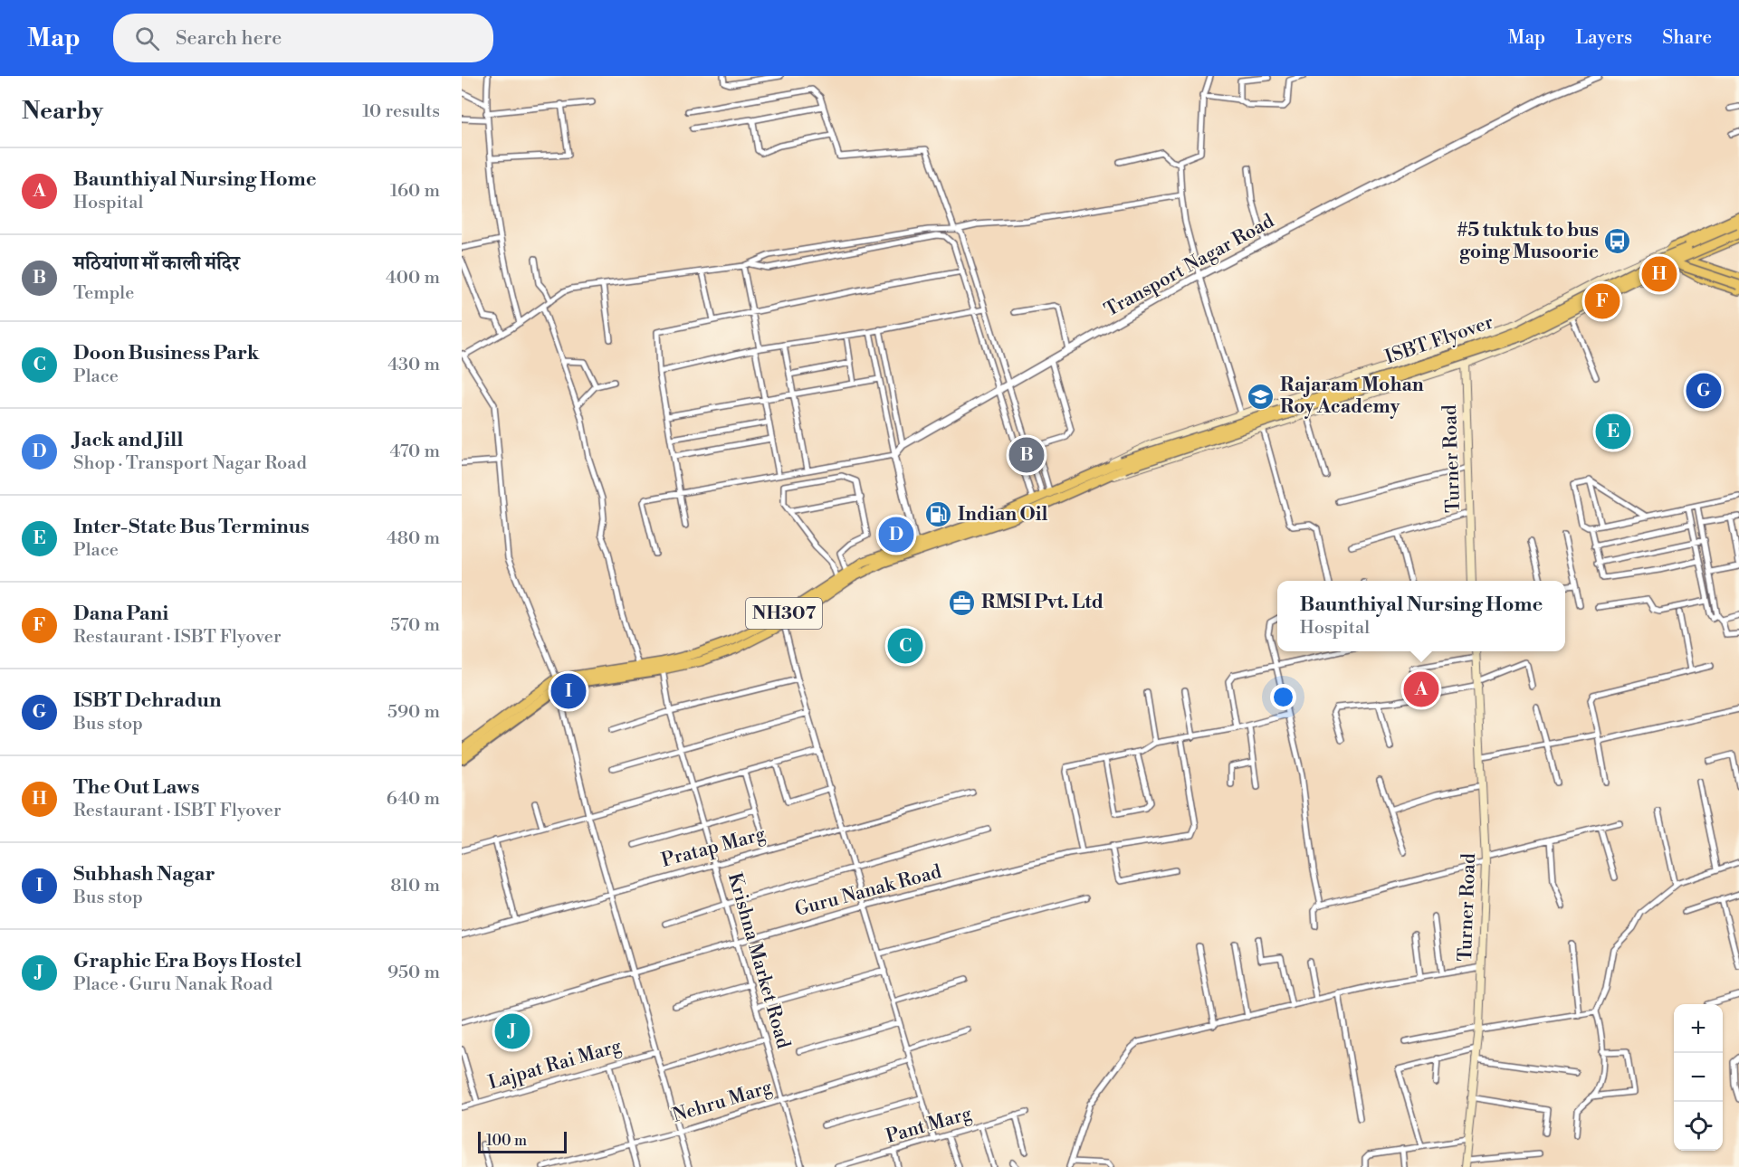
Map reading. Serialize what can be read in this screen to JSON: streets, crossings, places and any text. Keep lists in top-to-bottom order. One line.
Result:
{"streets":{"highway":["ISBT Flyover","NH307"],"main road":["Turner Road"],"street":["Transport Nagar Road","Pratap Marg","Guru Nanak Road","Krishna Market Road","Lajpat Rai Marg","Nehru Marg","Pant Marg"]},"crossings":[["ISBT Flyover","NH307"],["NH307","Krishna Market Road"],["Pratap Marg","Krishna Market Road"],["Guru Nanak Road","Krishna Market Road"],["Krishna Market Road","Nehru Marg"]],"places":{"bus stop":["#5 tuktuk to bus going Musoorie"],"school or university":["Rajaram Mohan Roy Academy"],"fuel station":["Indian Oil"],"office":["RMSI Pvt. Ltd"]},"scale_bar":"100 m","page":{"header":"Map","search":"Search here","nav":["Map","Layers","Share"],"heading":["Nearby","10 results"],"list":[{"mark":"A","name":"Baunthiyal Nursing Home","note":"Hospital","value":"160 m"},{"mark":"B","name":"मठियांणा माँ काली मंदिर","note":"Temple","value":"400 m"},{"mark":"C","name":"Doon Business Park","note":"Place","value":"430 m"},{"mark":"D","name":"Jack and Jill","note":"Shop · Transport Nagar Road","value":"470 m"},{"mark":"E","name":"Inter-State Bus Terminus","note":"Place","value":"480 m"},{"mark":"F","name":"Dana Pani","note":"Restaurant · ISBT Flyover","value":"570 m"},{"mark":"G","name":"ISBT Dehradun","note":"Bus stop","value":"590 m"},{"mark":"H","name":"The Out Laws","note":"Restaurant · ISBT Flyover","value":"640 m"},{"mark":"I","name":"Subhash Nagar","note":"Bus stop","value":"810 m"},{"mark":"J","name":"Graphic Era Boys Hostel","note":"Place · Guru Nanak Road","value":"950 m"}],"pins":["H","F","G","E","B","D","C","A","I","J"],"popup":["Baunthiyal Nursing Home","Hospital"],"map_buttons":["+","−"],"scale":"100 m"}}
